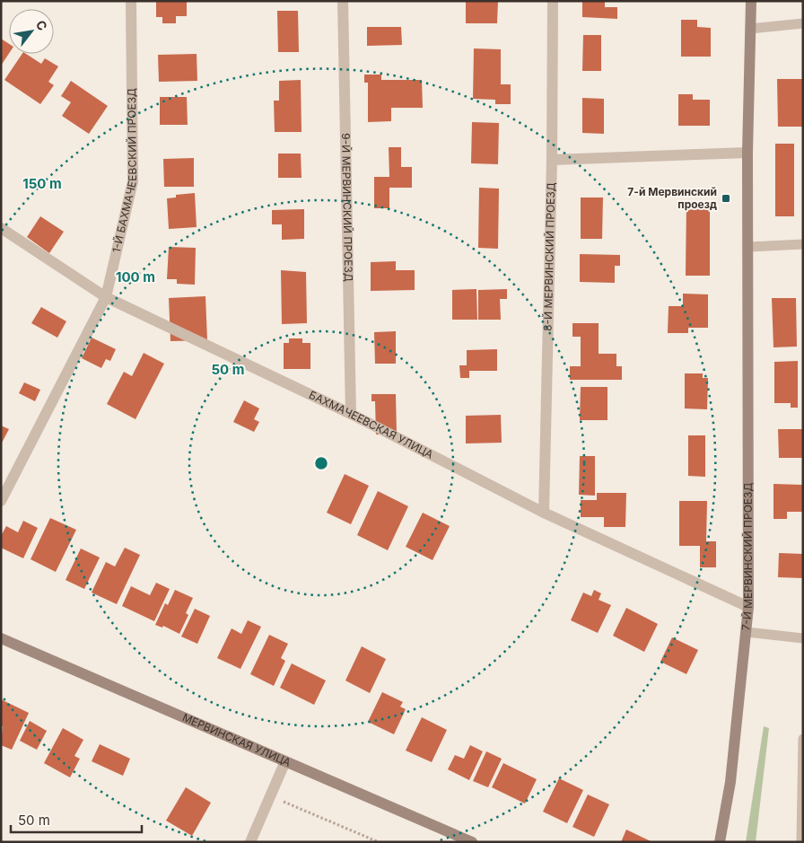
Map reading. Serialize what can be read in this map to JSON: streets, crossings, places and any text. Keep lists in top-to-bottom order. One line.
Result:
{"streets":{"street":["1-Й БАХМАЧЕЕВСКИЙ ПРОЕЗД","9-Й МЕРВИНСКИЙ ПРОЕЗД","8-Й МЕРВИНСКИЙ ПРОЕЗД","БАХМАЧЕЕВСКАЯ УЛИЦА","7-Й МЕРВИНСКИЙ ПРОЕЗД","МЕРВИНСКАЯ УЛИЦА"]},"crossings":[["1-Й БАХМАЧЕЕВСКИЙ ПРОЕЗД","БАХМАЧЕЕВСКАЯ УЛИЦА"],["9-Й МЕРВИНСКИЙ ПРОЕЗД","БАХМАЧЕЕВСКАЯ УЛИЦА"],["8-Й МЕРВИНСКИЙ ПРОЕЗД","БАХМАЧЕЕВСКАЯ УЛИЦА"],["БАХМАЧЕЕВСКАЯ УЛИЦА","7-Й МЕРВИНСКИЙ ПРОЕЗД"]],"places":{"transit":["7-й Мервинский проезд"]},"scale_bar":"50 m","north":"top right","rings":["150 m","100 m","50 m"]}
